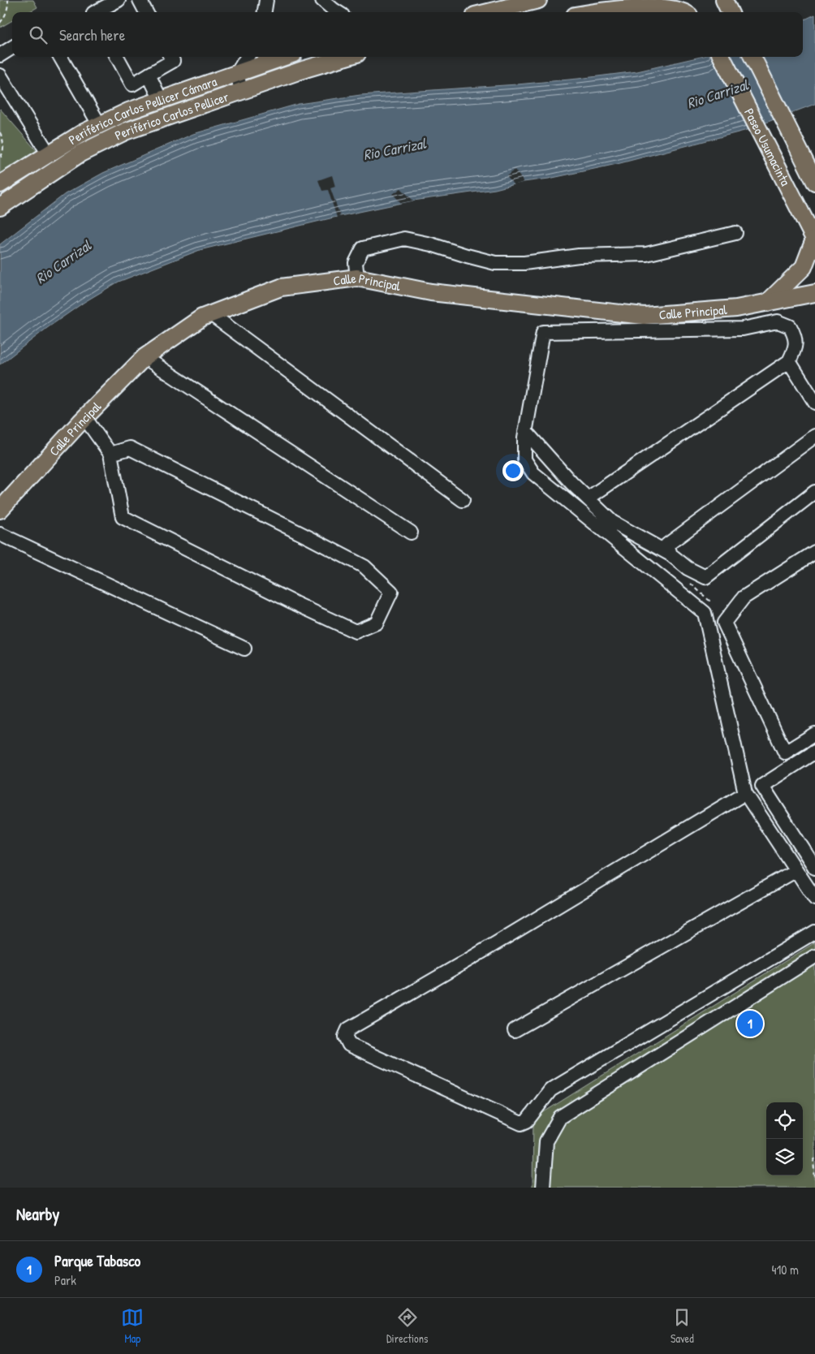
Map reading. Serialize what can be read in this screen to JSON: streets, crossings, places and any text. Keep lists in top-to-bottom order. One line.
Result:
{"streets":{"main road":["Periférico Carlos Pellicer Cámara","Periférico Carlos Pellicer","Paseo Usumacinta","Calle Principal"]},"water":["Rio Carrizal"],"page":{"search":"Search here","pins":"1","heading":"Nearby","list":[{"mark":"1","name":"Parque Tabasco","note":"Park","value":"410 m"}],"nav":["Map","Directions","Saved"]}}
